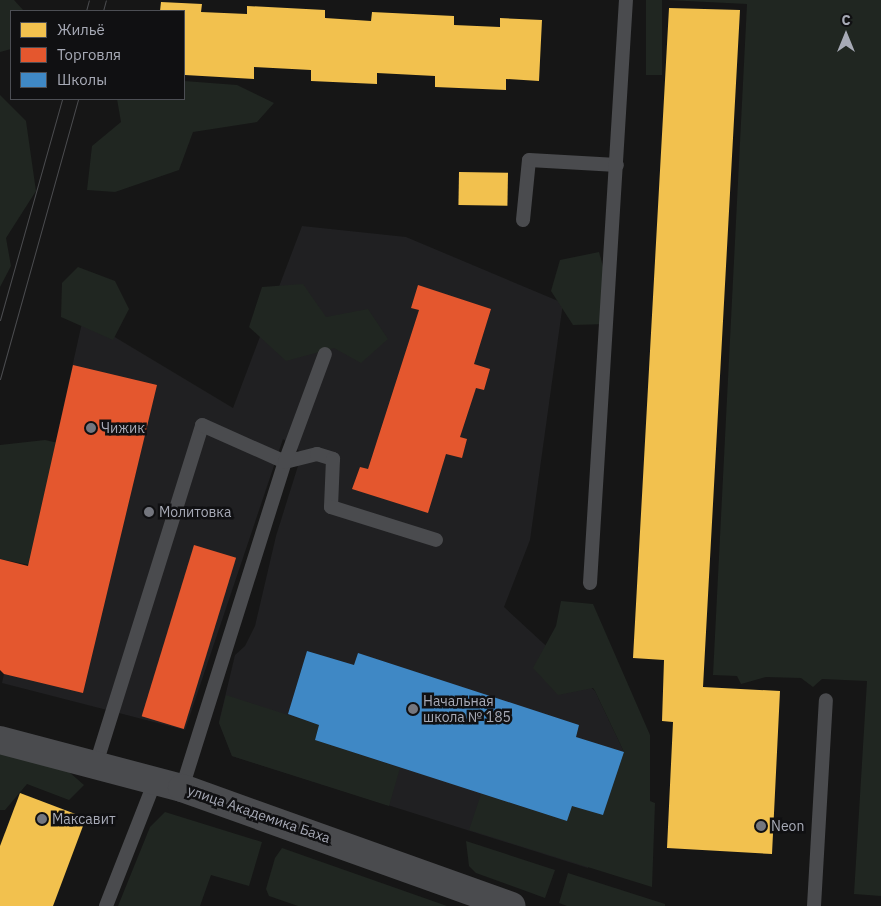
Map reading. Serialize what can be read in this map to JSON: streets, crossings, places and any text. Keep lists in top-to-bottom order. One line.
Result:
{"streets":{"street":["улица Академика Баха"]},"places":["Чижик","Молитовка","Начальная школа № 185","Максавит","Neon"],"legend":["Жильё","Торговля","Школы"],"north":"top"}
